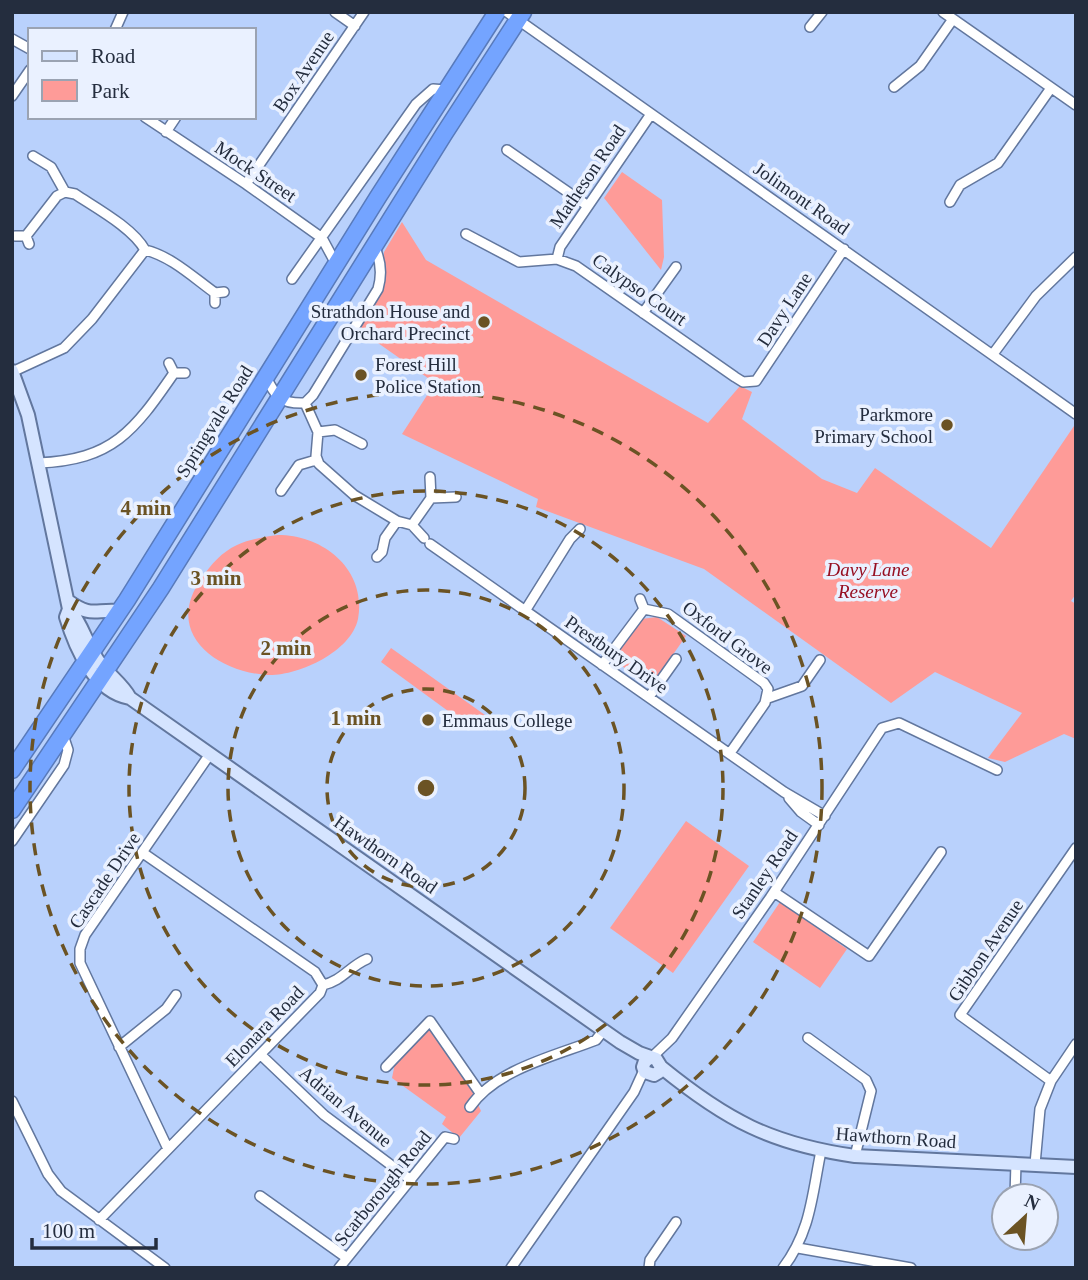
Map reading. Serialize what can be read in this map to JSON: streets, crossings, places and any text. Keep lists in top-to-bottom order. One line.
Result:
{"streets":{"highway":["Springvale Road"],"main road":["Hawthorn Road"],"street":["Box Avenue","Mock Street","Matheson Road","Jolimont Road","Calypso Court","Davy Lane","Oxford Grove","Prestbury Drive","Stanley Road","Cascade Drive","Gibbon Avenue","Elonara Road","Adrian Avenue","Scarborough Road"]},"crossings":[["Box Avenue","Mock Street"],["Mock Street","Springvale Road"],["Matheson Road","Jolimont Road"],["Matheson Road","Calypso Court"],["Jolimont Road","Davy Lane"],["Calypso Court","Davy Lane"],["Springvale Road","Hawthorn Road"],["Oxford Grove","Prestbury Drive"],["Prestbury Drive","Stanley Road"],["Hawthorn Road","Stanley Road"],["Hawthorn Road","Cascade Drive"],["Cascade Drive","Elonara Road"],["Elonara Road","Adrian Avenue"],["Adrian Avenue","Scarborough Road"]],"parks":["Davy Lane Reserve"],"places":["Strathdon House and Orchard Precinct","Forest Hill Police Station","Parkmore Primary School","Emmaus College"],"legend":["Road","Park"],"scale_bar":"100 m","north":"top right","rings":["4 min","3 min","2 min","1 min"]}
